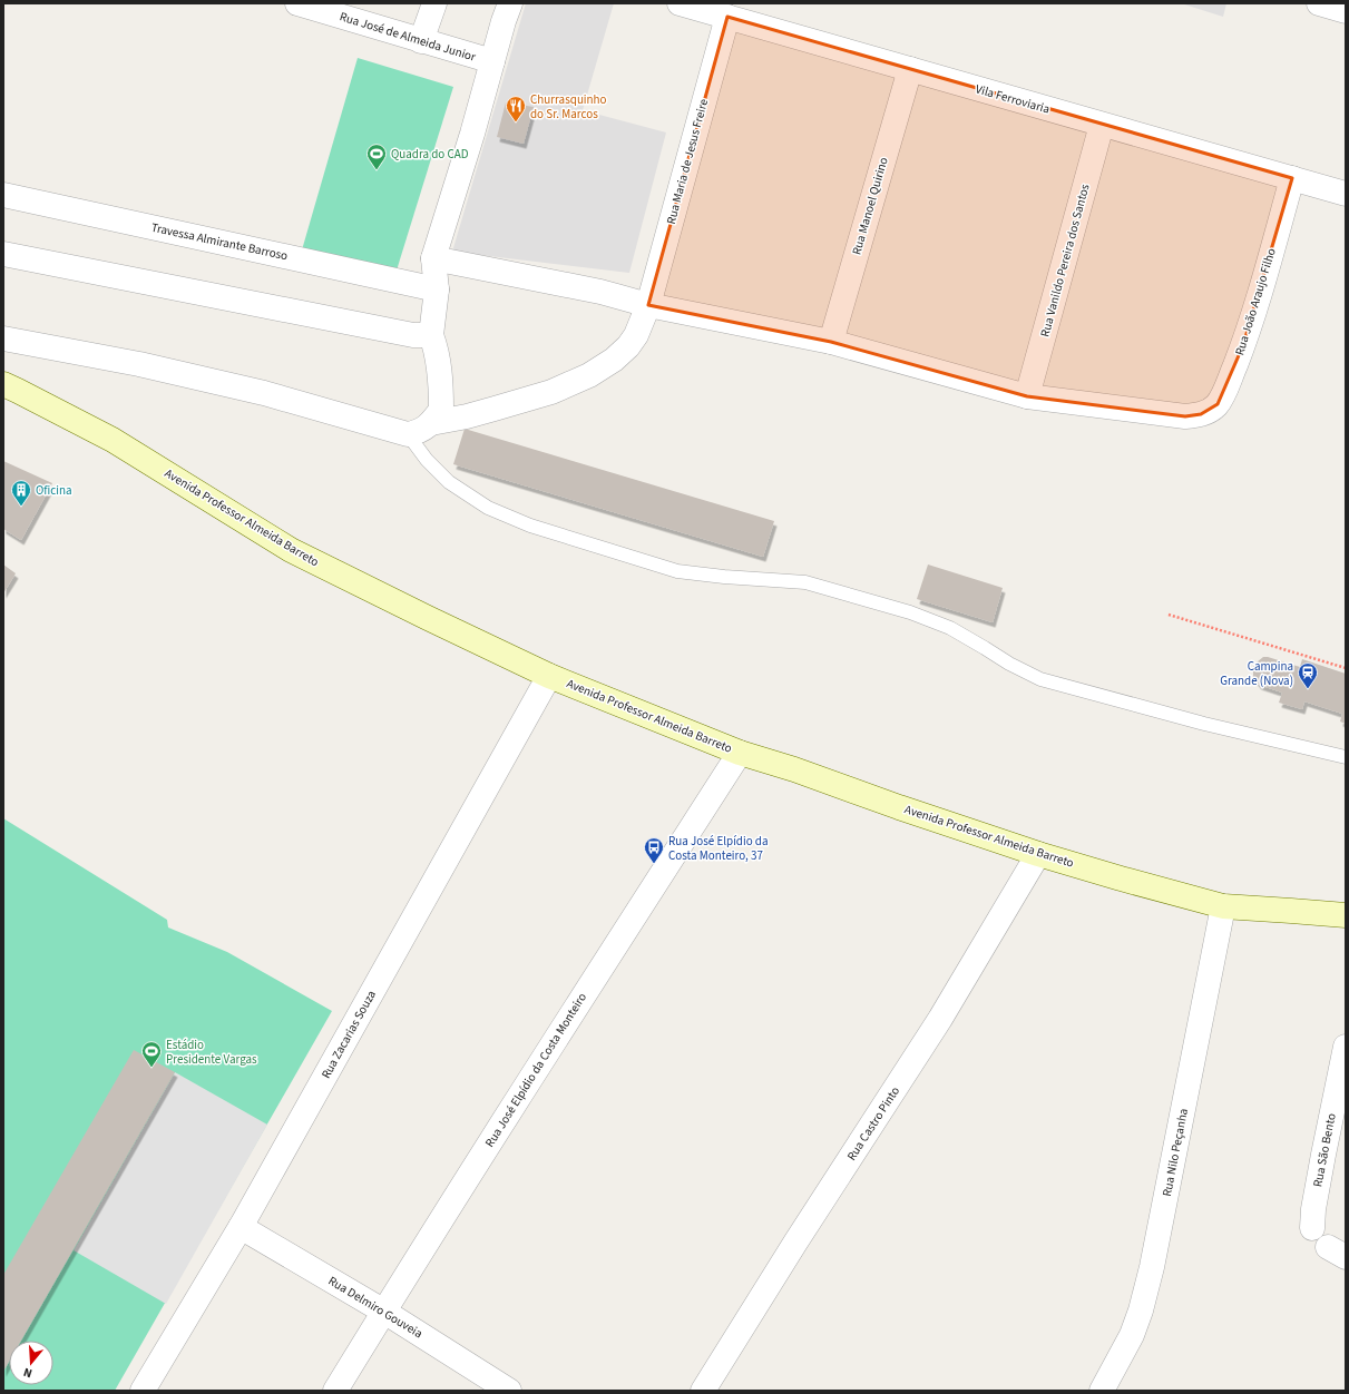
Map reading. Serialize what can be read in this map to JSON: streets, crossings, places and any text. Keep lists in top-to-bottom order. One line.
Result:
{"streets":{"main road":["Avenida Professor Almeida Barreto"],"street":["Rua José de Almeida Junior","Vila Ferroviaria","Rua Maria de Jesus Freire","Rua Manoel Quirino","Travessa Almirante Barroso","Rua Vanildo Pereira dos Santos","Rua João Araujo Filho","Rua Zacarias Souza","Rua José Elpídio da Costa Monteiro","Rua Castro Pinto","Rua São Bento","Rua Nilo Peçanha","Rua Delmiro Gouveia"]},"crossings":[["Vila Ferroviaria","Rua Maria de Jesus Freire"],["Vila Ferroviaria","Rua Manoel Quirino"],["Vila Ferroviaria","Rua Vanildo Pereira dos Santos"],["Vila Ferroviaria","Rua João Araujo Filho"],["Rua Vanildo Pereira dos Santos","Rua João Araujo Filho"],["Avenida Professor Almeida Barreto","Rua Zacarias Souza"],["Avenida Professor Almeida Barreto","Rua José Elpídio da Costa Monteiro"],["Avenida Professor Almeida Barreto","Rua Castro Pinto"],["Avenida Professor Almeida Barreto","Rua Nilo Peçanha"],["Rua Zacarias Souza","Rua Delmiro Gouveia"],["Rua José Elpídio da Costa Monteiro","Rua Delmiro Gouveia"]],"places":{"restaurant":["Churrasquinho do Sr. Marcos"],"sports":["Quadra do CAD","Estádio Presidente Vargas"],"building":["Oficina"],"station":["Campina Grande (Nova)"],"bus stop":["Rua José Elpídio da Costa Monteiro, 37"]},"north":"bottom"}
